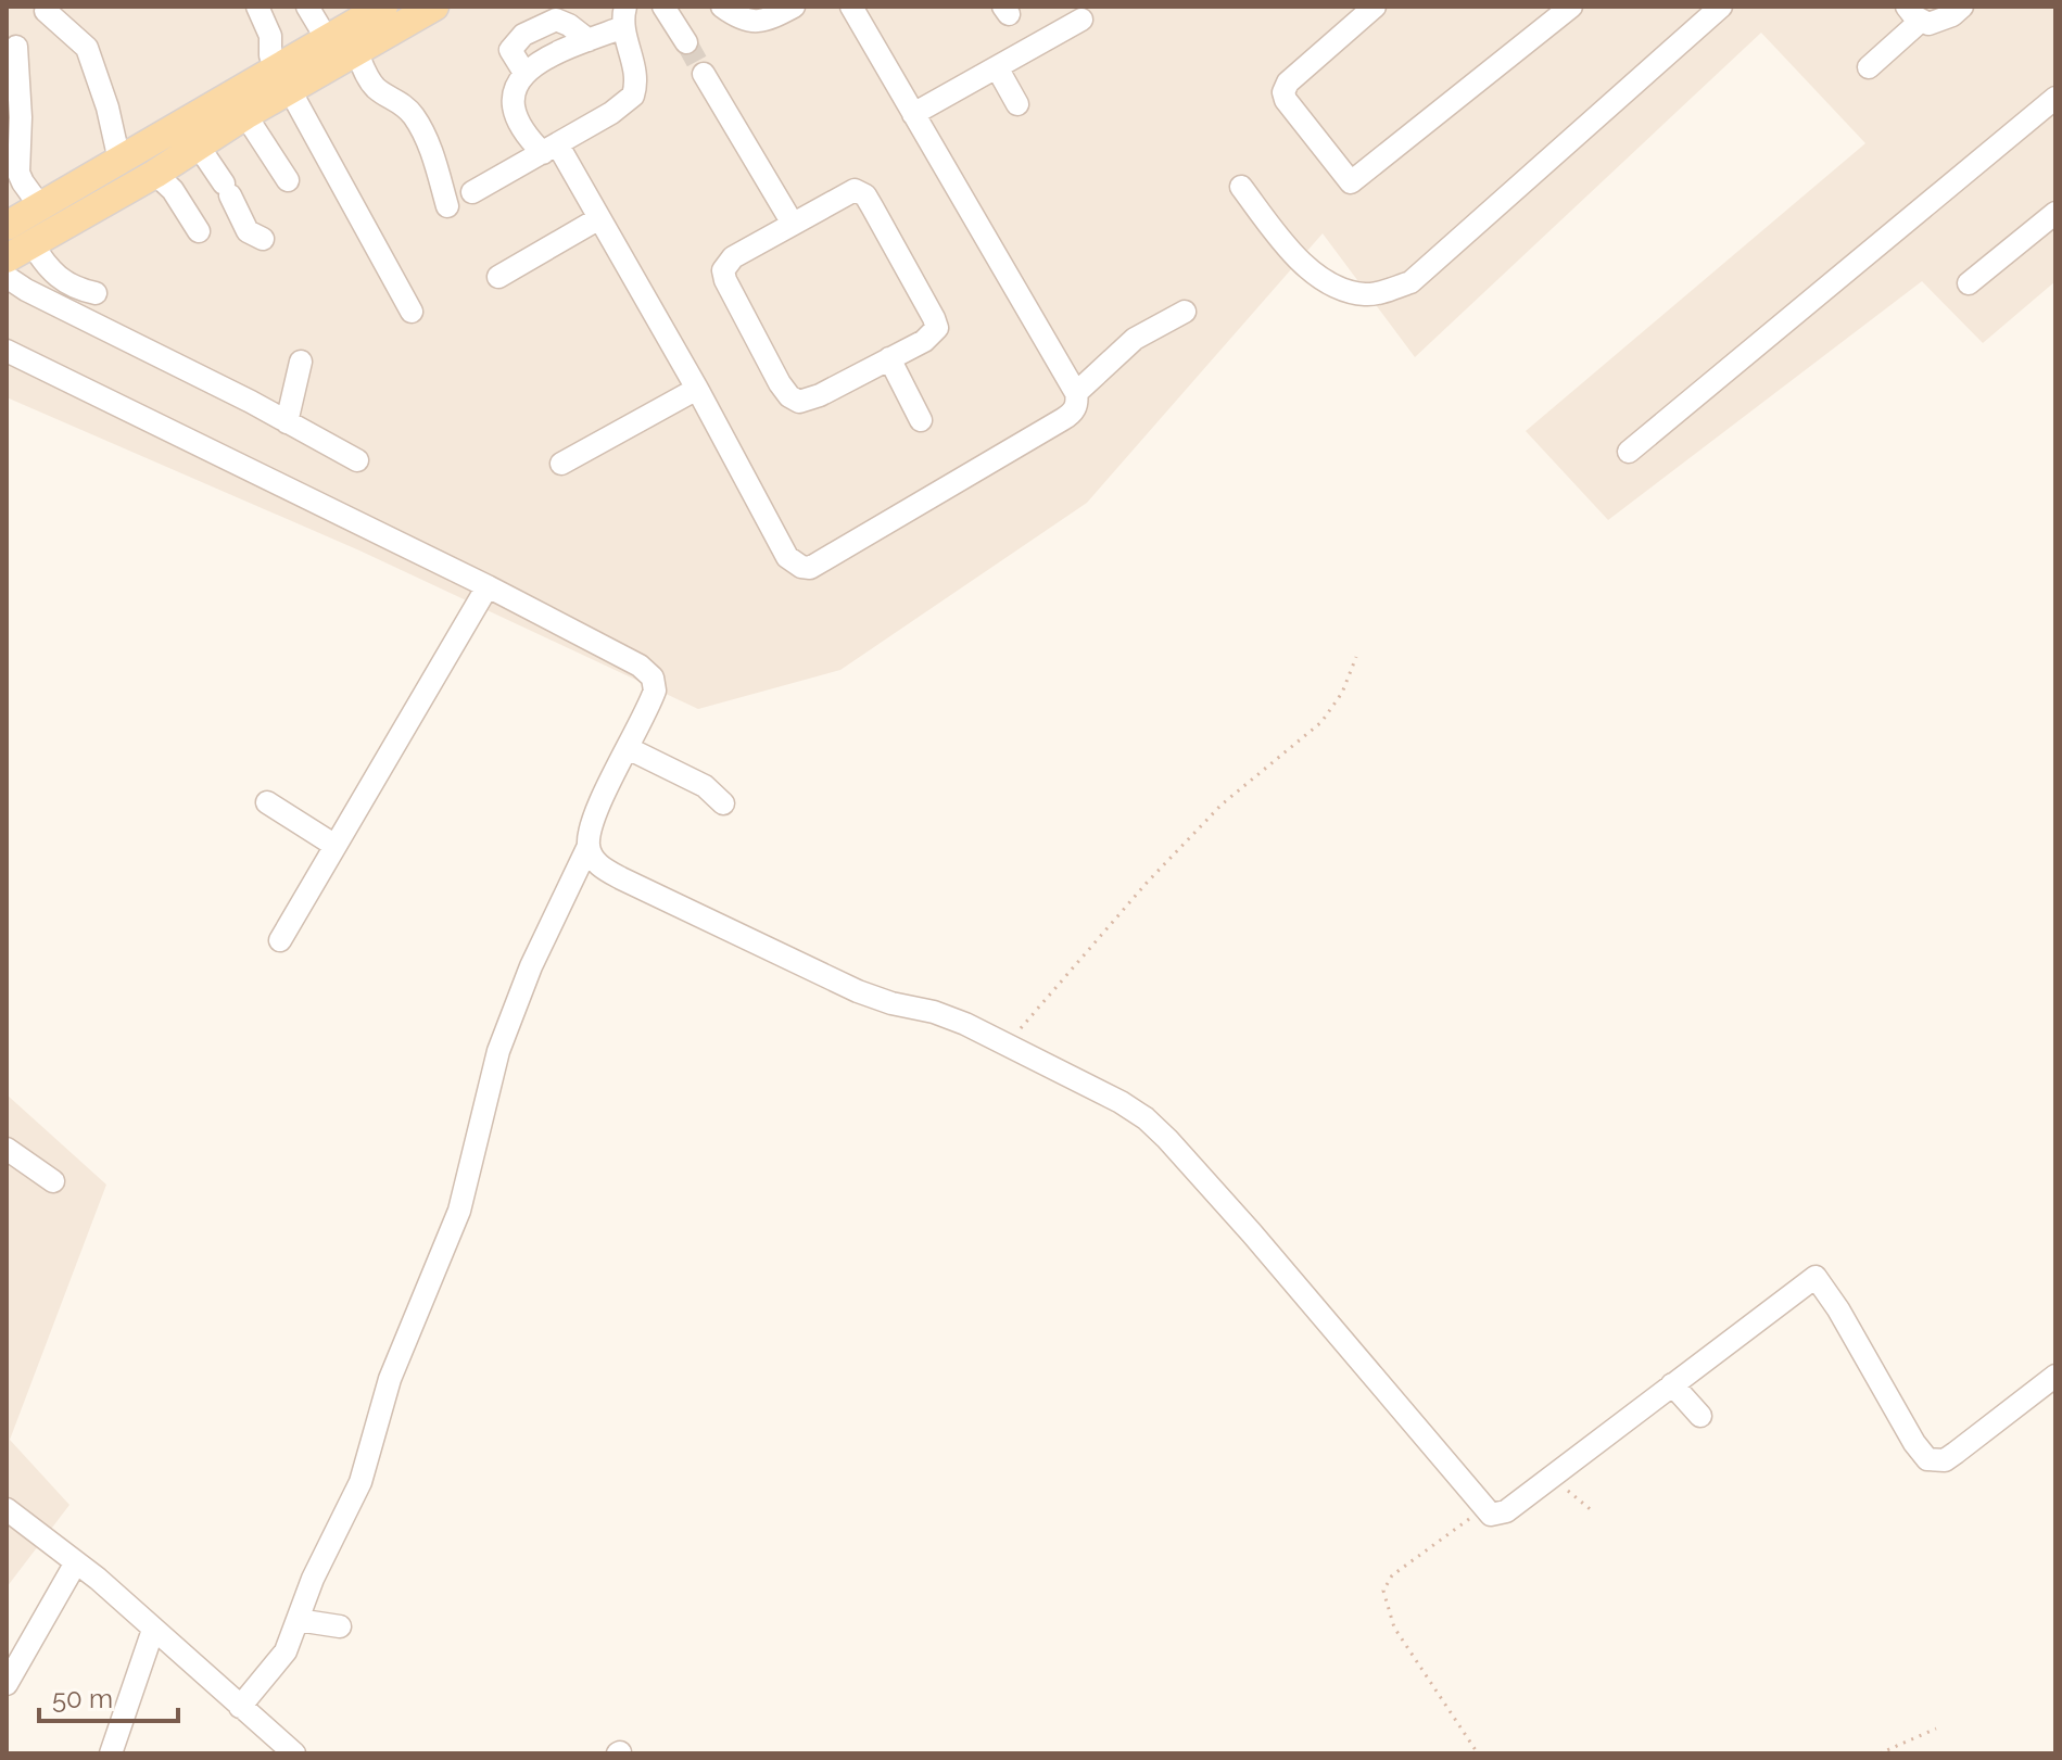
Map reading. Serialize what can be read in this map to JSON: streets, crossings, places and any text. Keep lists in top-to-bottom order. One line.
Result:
{"scale_bar":"50 m"}
